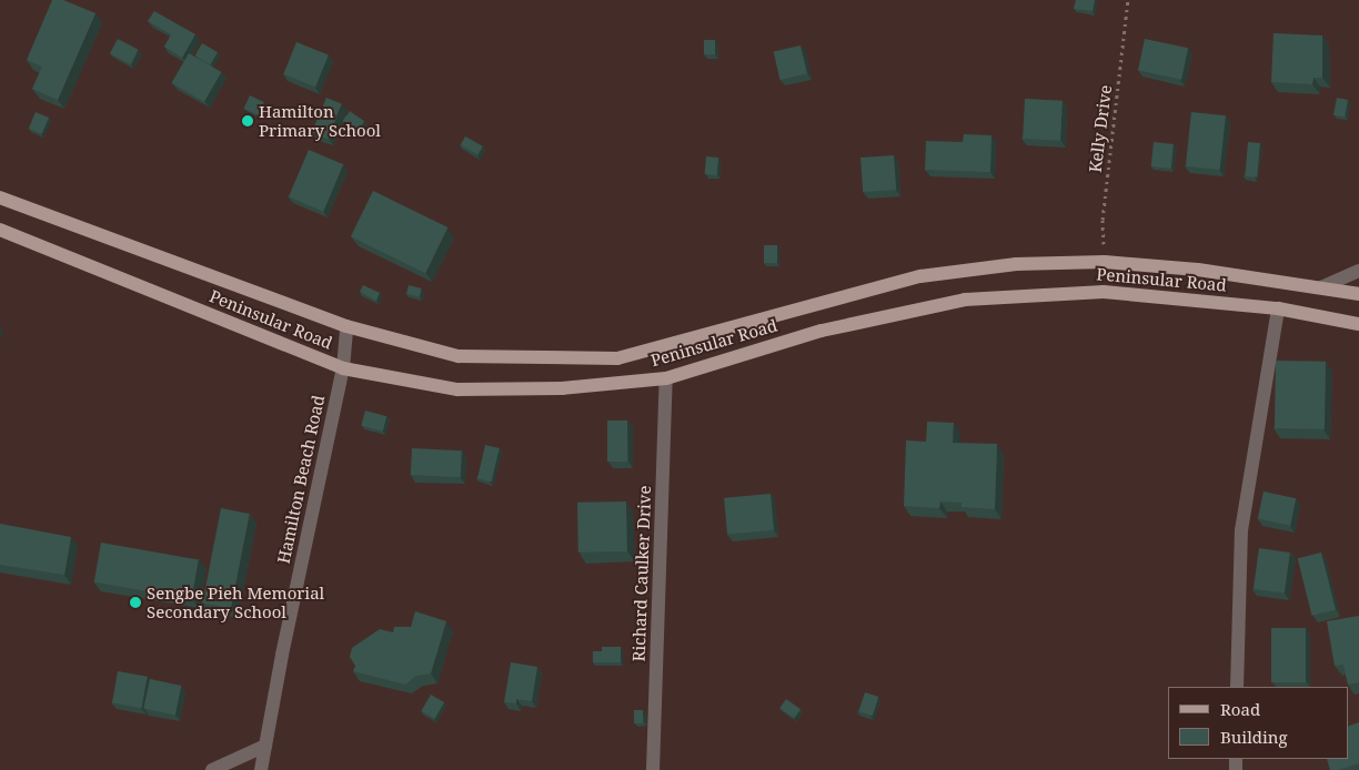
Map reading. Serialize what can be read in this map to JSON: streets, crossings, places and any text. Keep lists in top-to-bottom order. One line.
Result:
{"streets":{"main road":["Peninsular Road"],"street":["Hamilton Beach Road","Richard Caulker Drive"],"path":["Kelly Drive"]},"crossings":[["Kelly Drive","Peninsular Road"],["Peninsular Road","Hamilton Beach Road"],["Peninsular Road","Richard Caulker Drive"]],"places":["Hamilton Primary School","Sengbe Pieh Memorial Secondary School"],"legend":["Road","Building"]}
